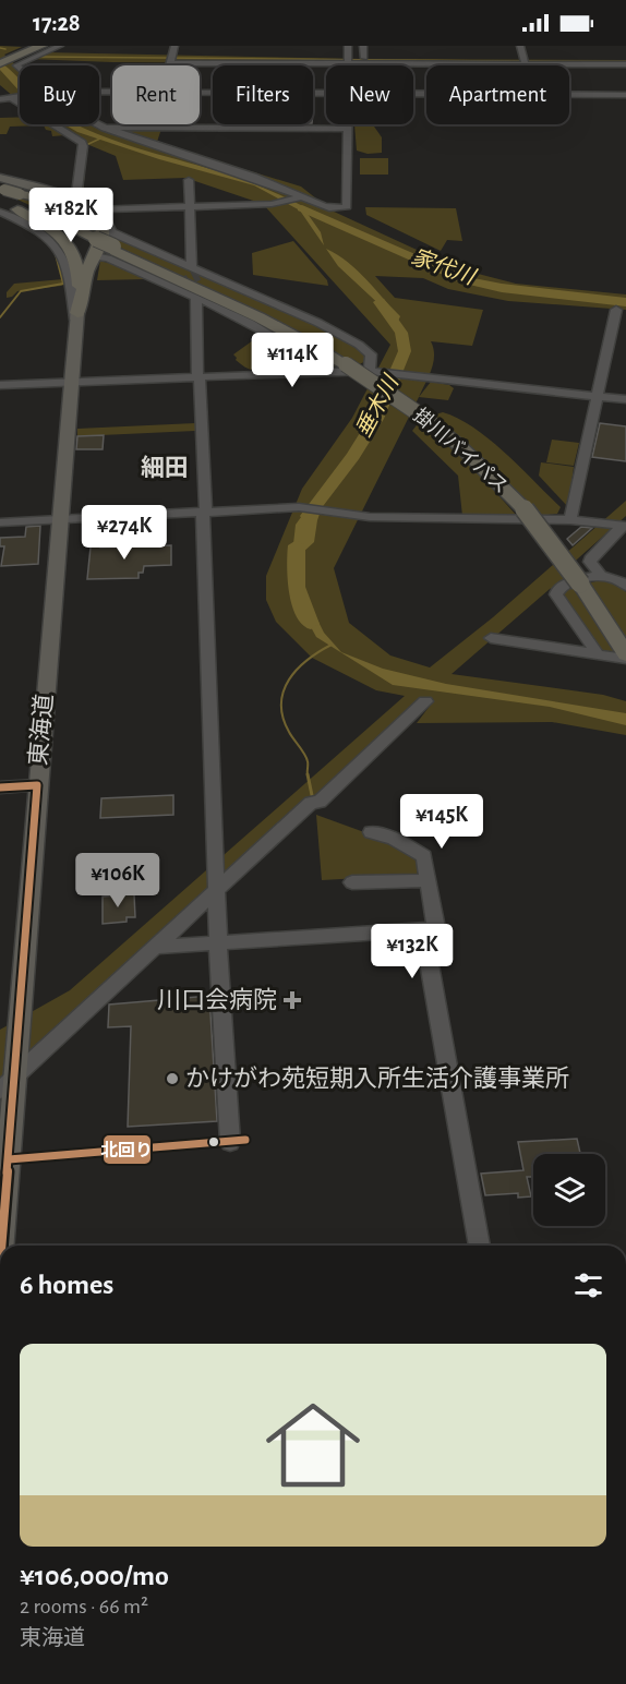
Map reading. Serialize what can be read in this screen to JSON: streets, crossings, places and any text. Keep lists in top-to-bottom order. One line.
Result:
{"streets":{"highway":["掛川バイパス"],"main road":["東海道"]},"districts":["細田"],"water":["家代川","垂木川"],"places":{"health":["川口会病院"],"other":["かけがわ苑短期入所生活介護事業所"]},"lines":["transit line 北回り"],"page":{"status":"17:28","chip":["Buy","Rent","Filters","New","Apartment"],"price":["¥182K","¥114K","¥274K","¥145K","¥106K","¥132K"],"heading":"6 homes","list":[{"name":"¥106,000/mo","note":"2 rooms · 66 m² · 東海道"}]}}
